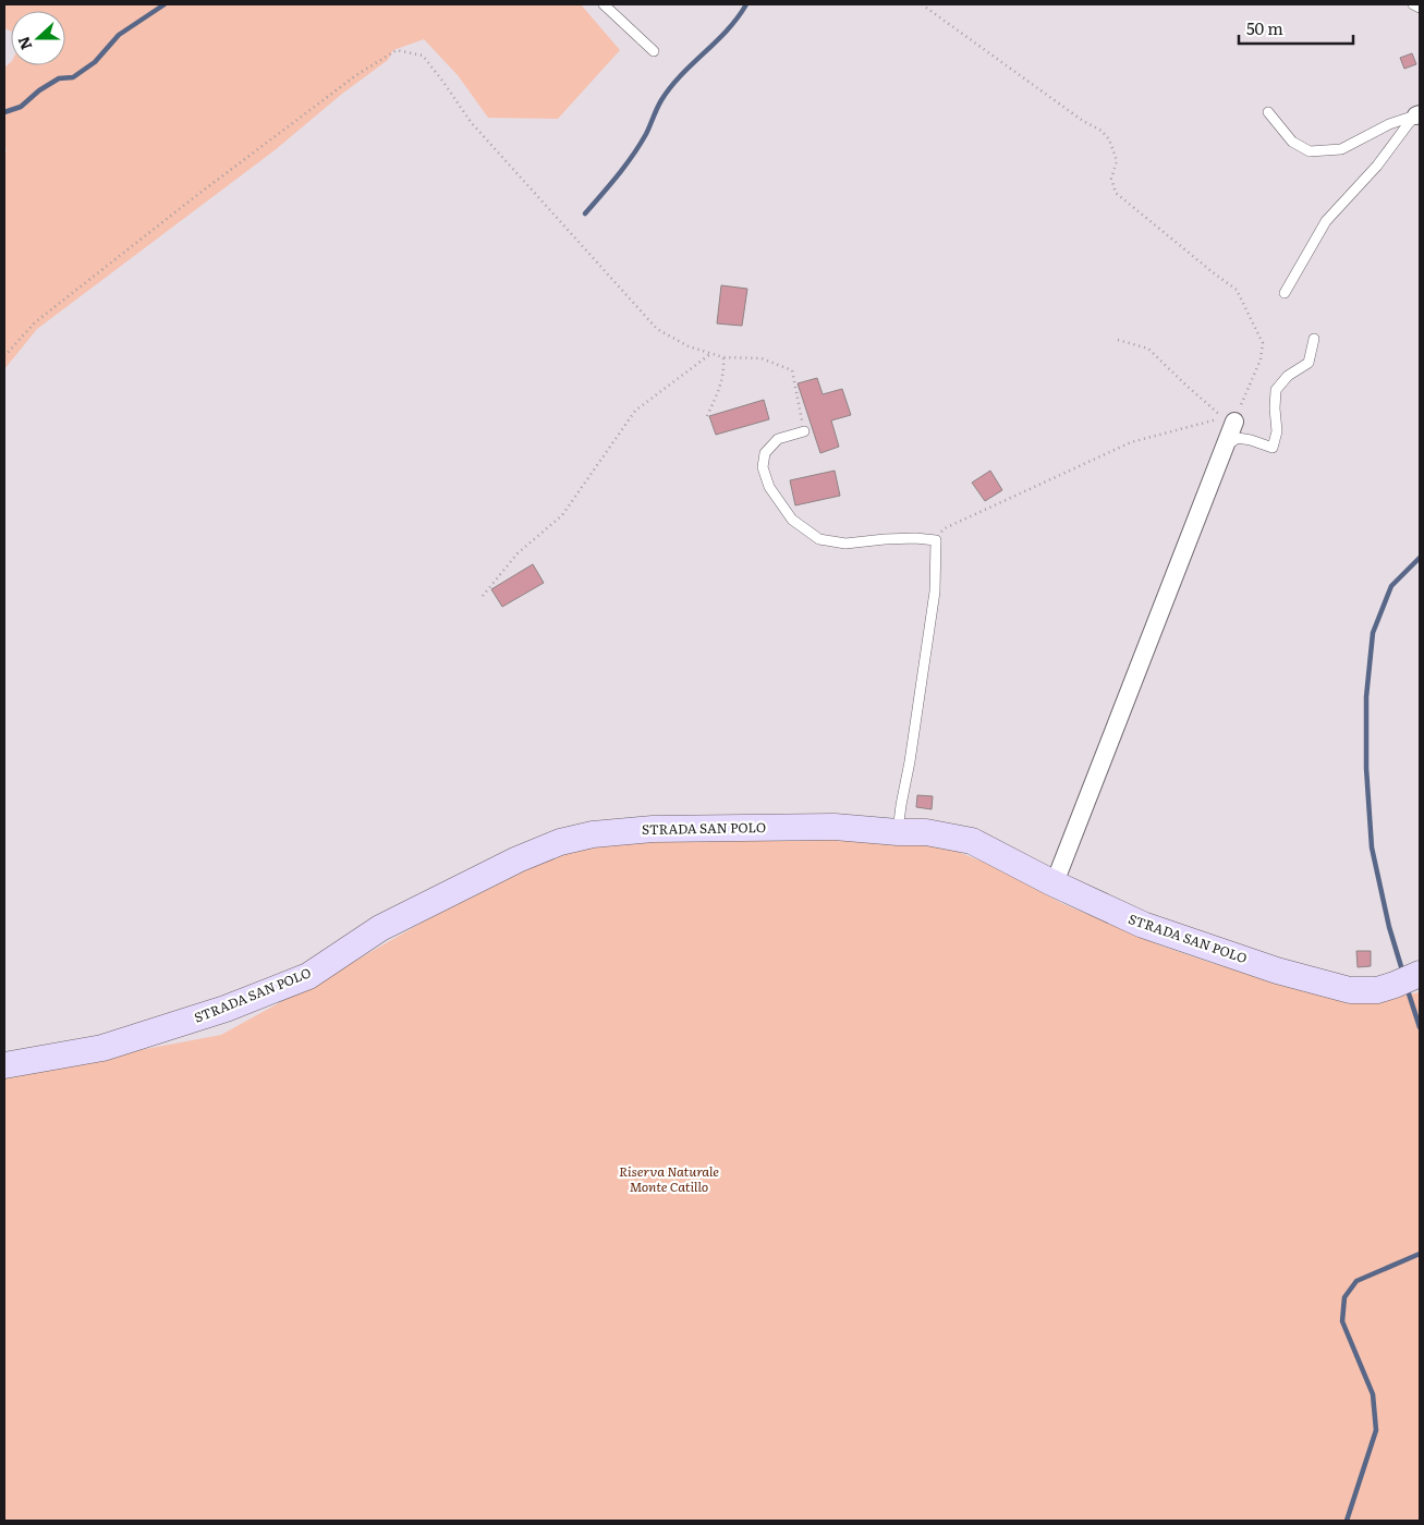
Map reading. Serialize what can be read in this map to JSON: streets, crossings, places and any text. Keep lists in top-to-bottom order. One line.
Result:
{"streets":{"street":["STRADA SAN POLO"]},"parks":["Riserva Naturale Monte Catillo"],"scale_bar":"50 m","north":"left"}
